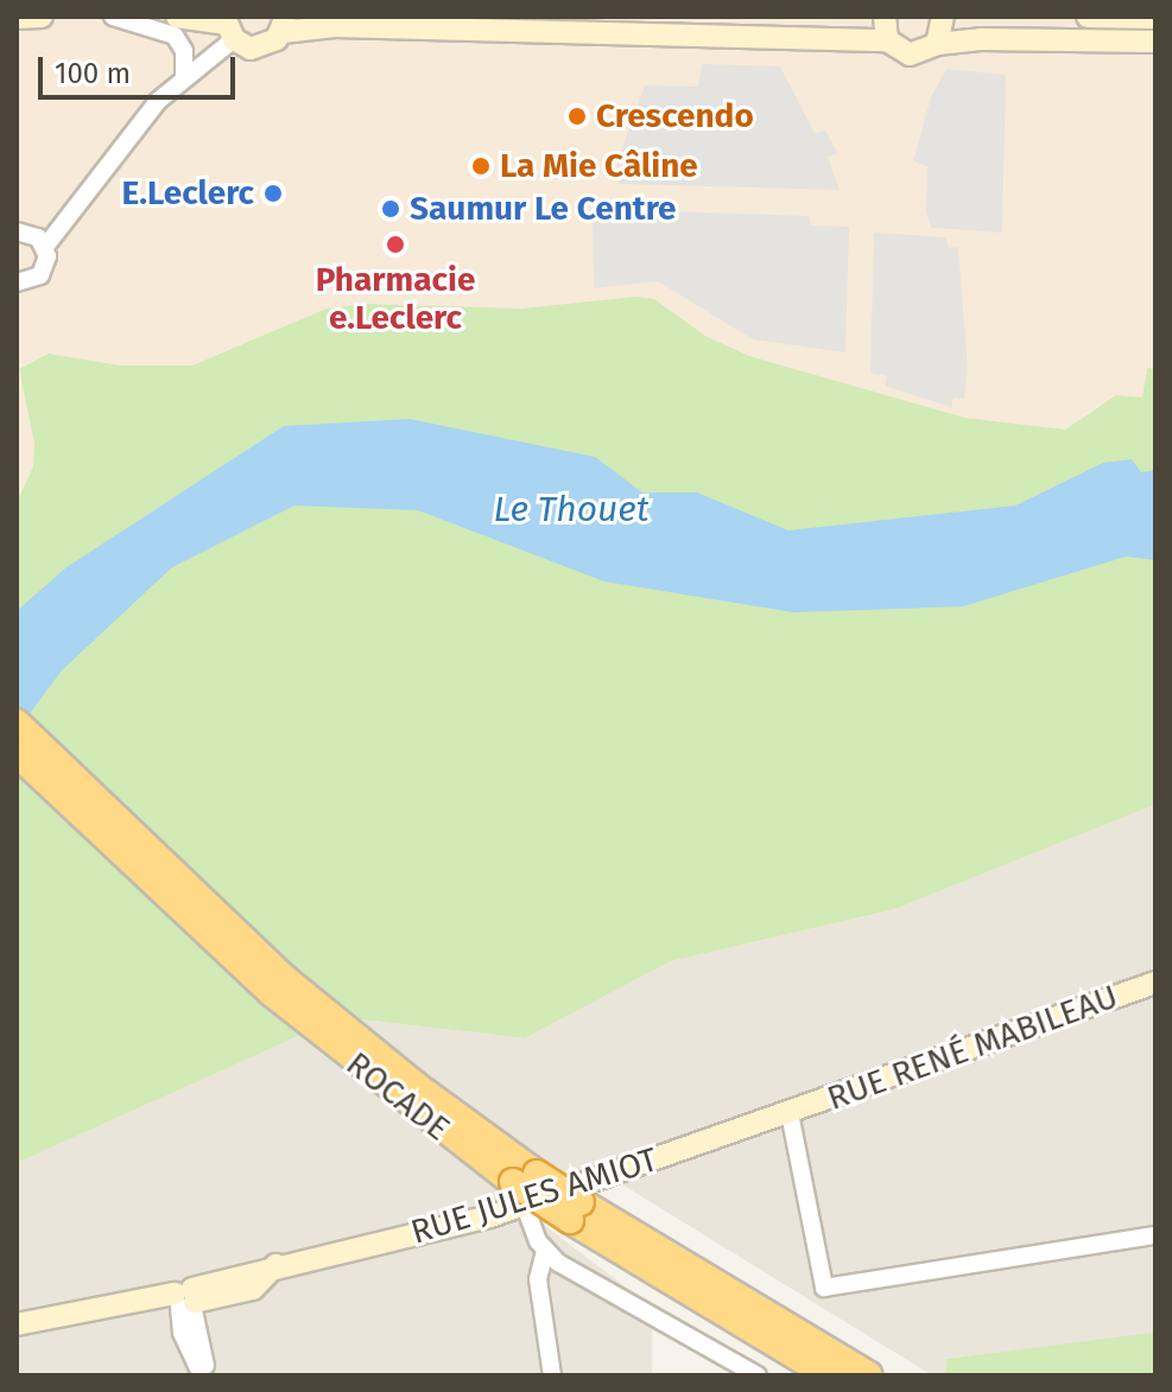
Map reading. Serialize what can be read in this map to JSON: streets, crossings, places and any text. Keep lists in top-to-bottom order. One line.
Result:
{"streets":{"highway":["ROCADE"],"main road":["RUE RENÉ MABILEAU","RUE JULES AMIOT"]},"crossings":[["RUE RENÉ MABILEAU","RUE JULES AMIOT"],["ROCADE","RUE JULES AMIOT"]],"water":["Le Thouet"],"places":["Crescendo","La Mie Câline","E.Leclerc","Saumur Le Centre","Pharmacie e.Leclerc"],"scale_bar":"100 m"}
